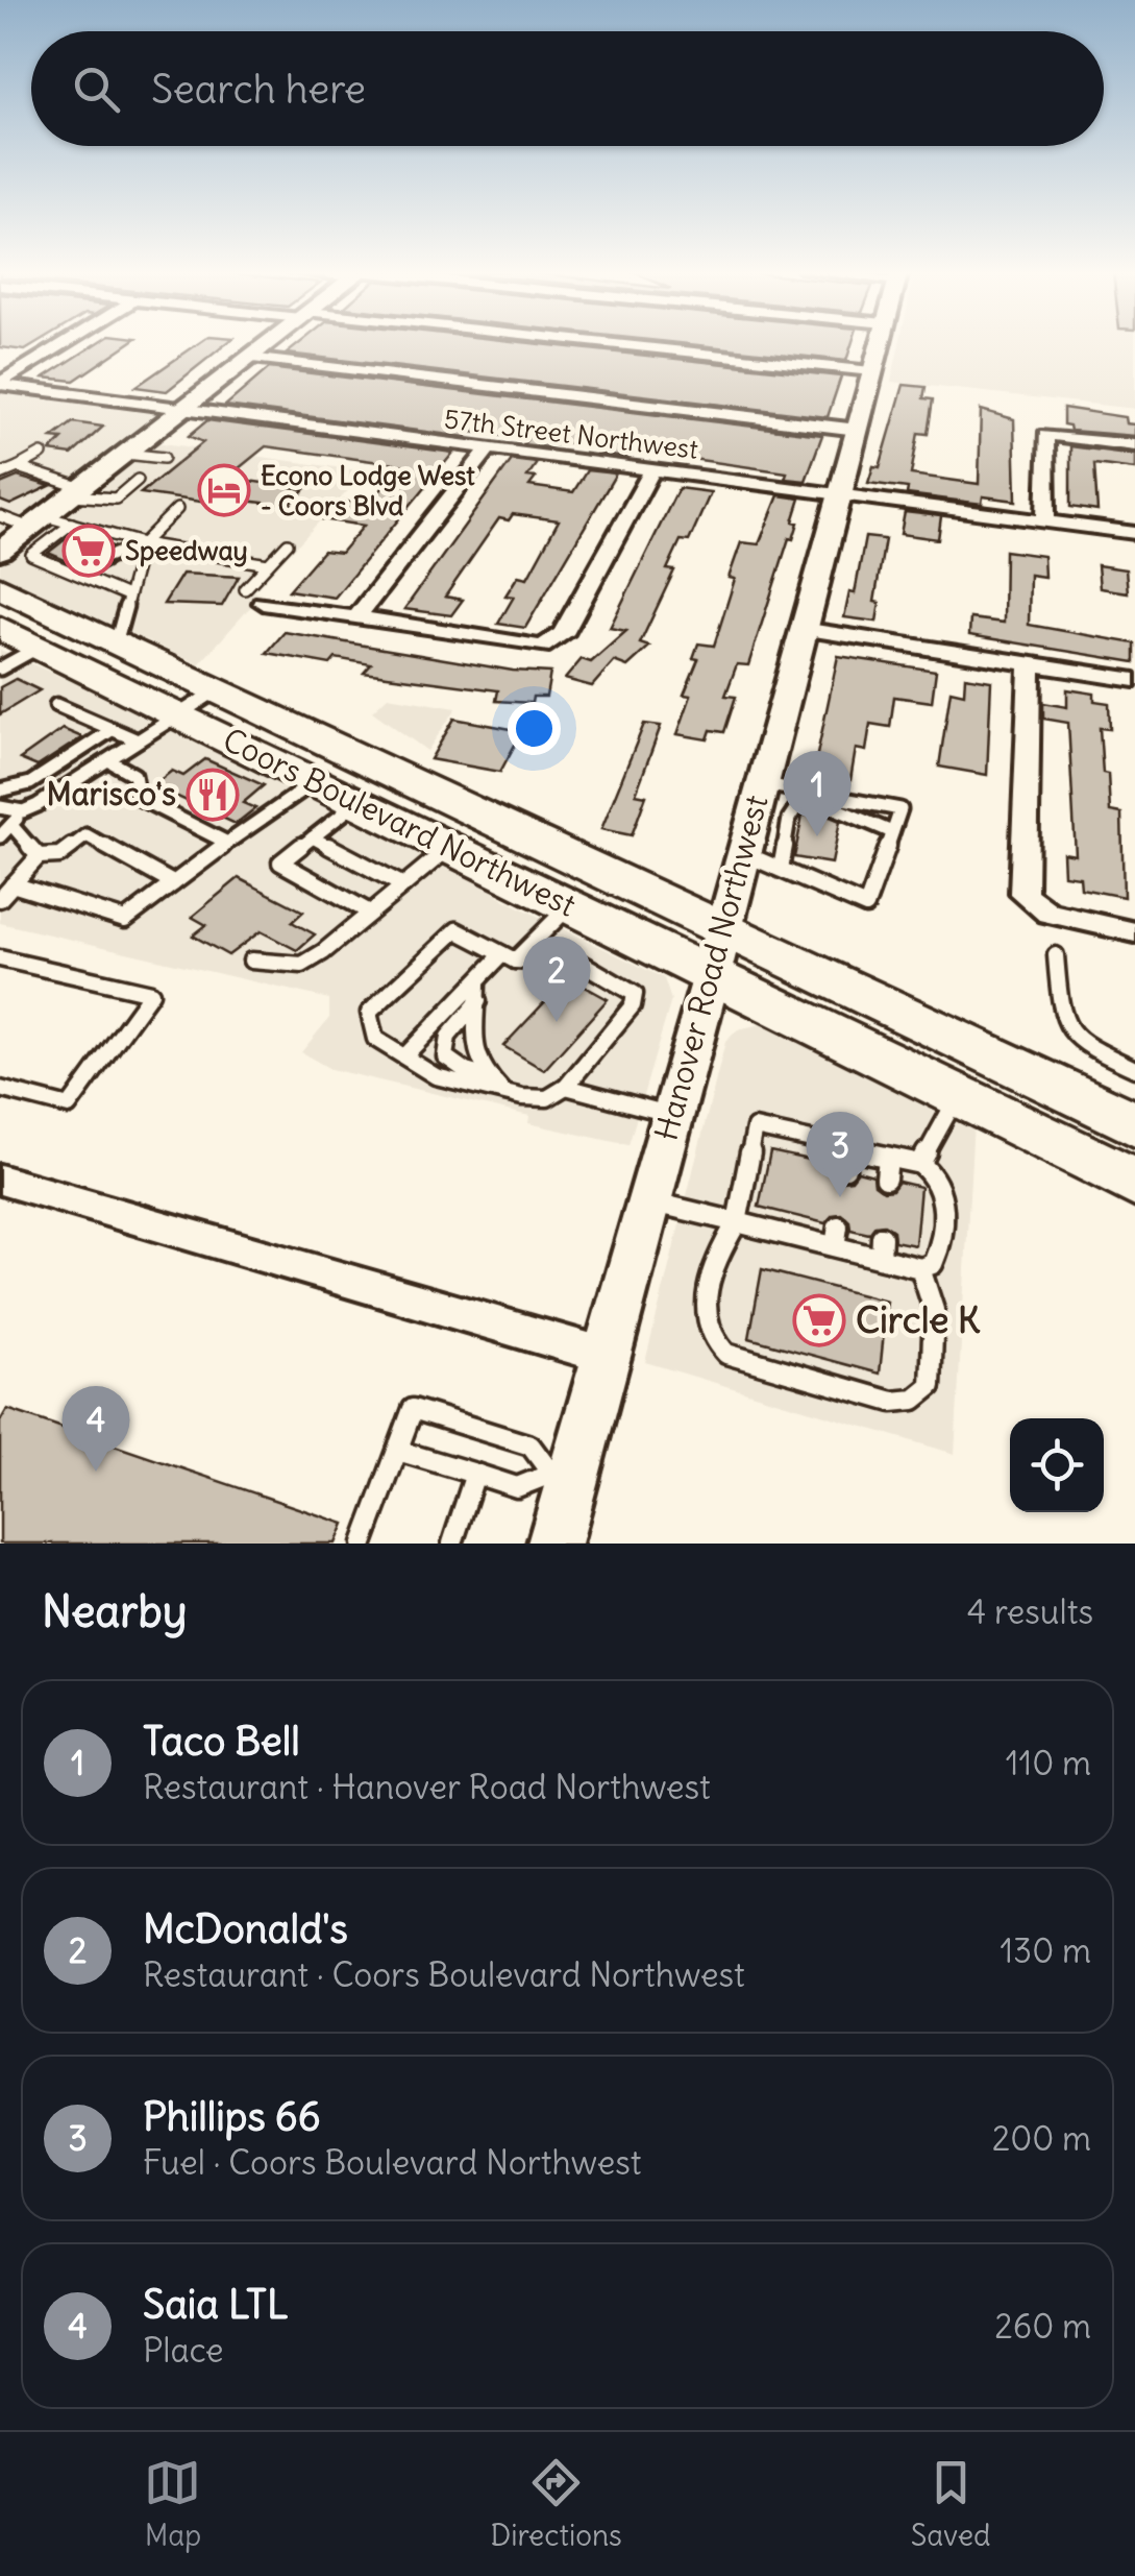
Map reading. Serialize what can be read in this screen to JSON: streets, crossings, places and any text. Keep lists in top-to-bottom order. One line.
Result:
{"streets":{"main road":["Coors Boulevard Northwest"],"street":["57th Street Northwest","Hanover Road Northwest"]},"crossings":[["57th Street Northwest","Hanover Road Northwest"],["Coors Boulevard Northwest","Hanover Road Northwest"]],"places":{"hotel":["Econo Lodge West - Coors Blvd"],"supermarket":["Speedway","Circle K"],"restaurant":["Marisco's"]},"page":{"search":"Search here","pins":["1","2","3","4"],"heading":["Nearby","4 results"],"list":[{"mark":"1","name":"Taco Bell","note":"Restaurant · Hanover Road Northwest","value":"110 m"},{"mark":"2","name":"McDonald's","note":"Restaurant · Coors Boulevard Northwest","value":"130 m"},{"mark":"3","name":"Phillips 66","note":"Fuel · Coors Boulevard Northwest","value":"200 m"},{"mark":"4","name":"Saia LTL","note":"Place","value":"260 m"}],"nav":["Map","Directions","Saved"]}}
